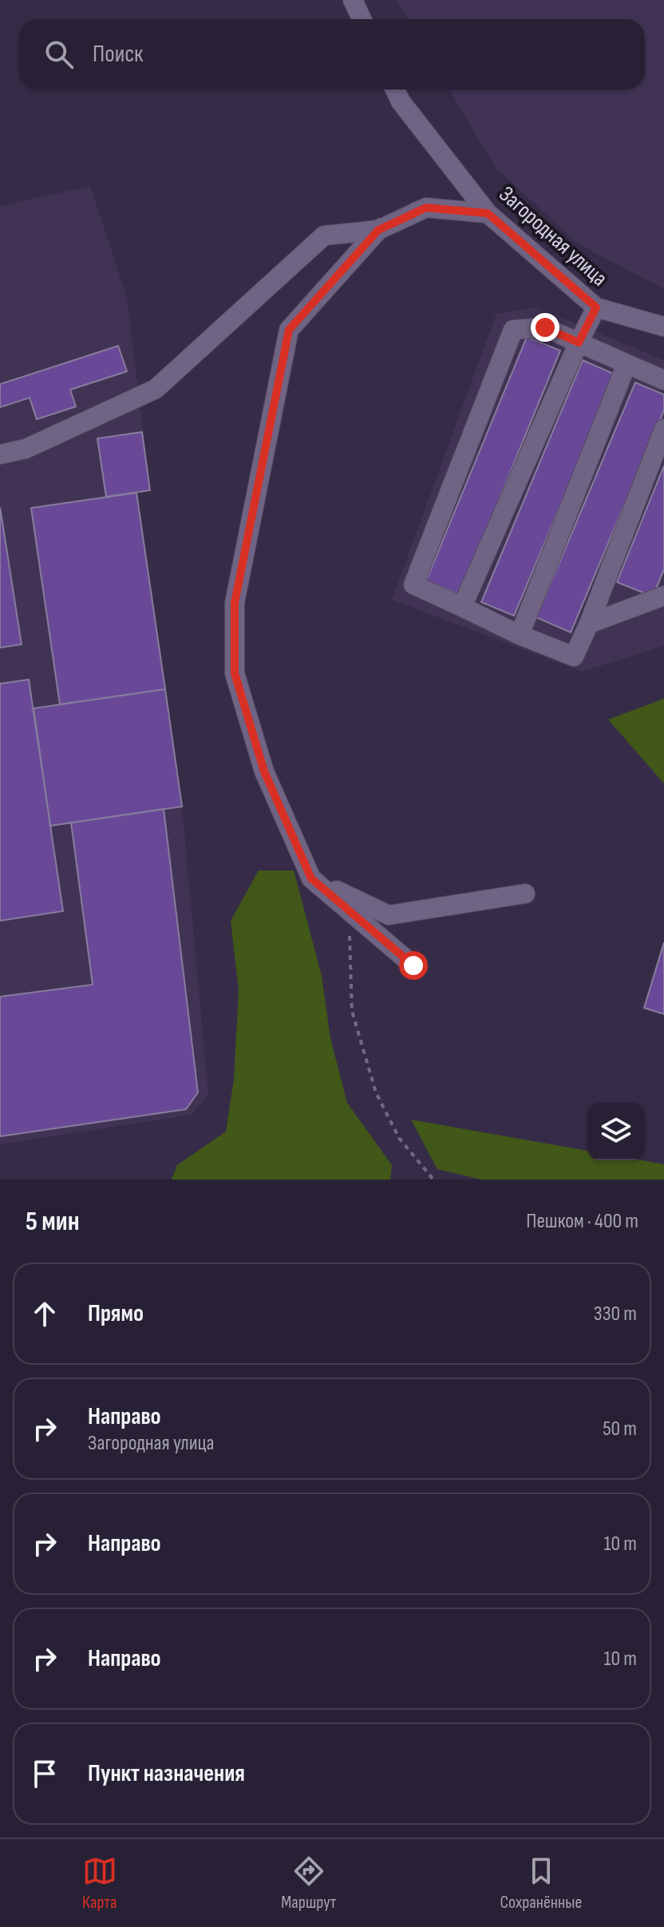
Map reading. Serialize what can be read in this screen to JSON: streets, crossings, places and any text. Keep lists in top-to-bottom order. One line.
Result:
{"streets":{"lane":["Загородная улица"]},"page":{"search":"Поиск","heading":["5 мин","Пешком · 400 m"],"list":[["Прямо","330 m"],["Направо","Загородная улица","50 m"],["Направо","10 m"],["Направо","10 m"],"Пункт назначения"],"nav":["Карта","Маршрут","Сохранённые"]}}
